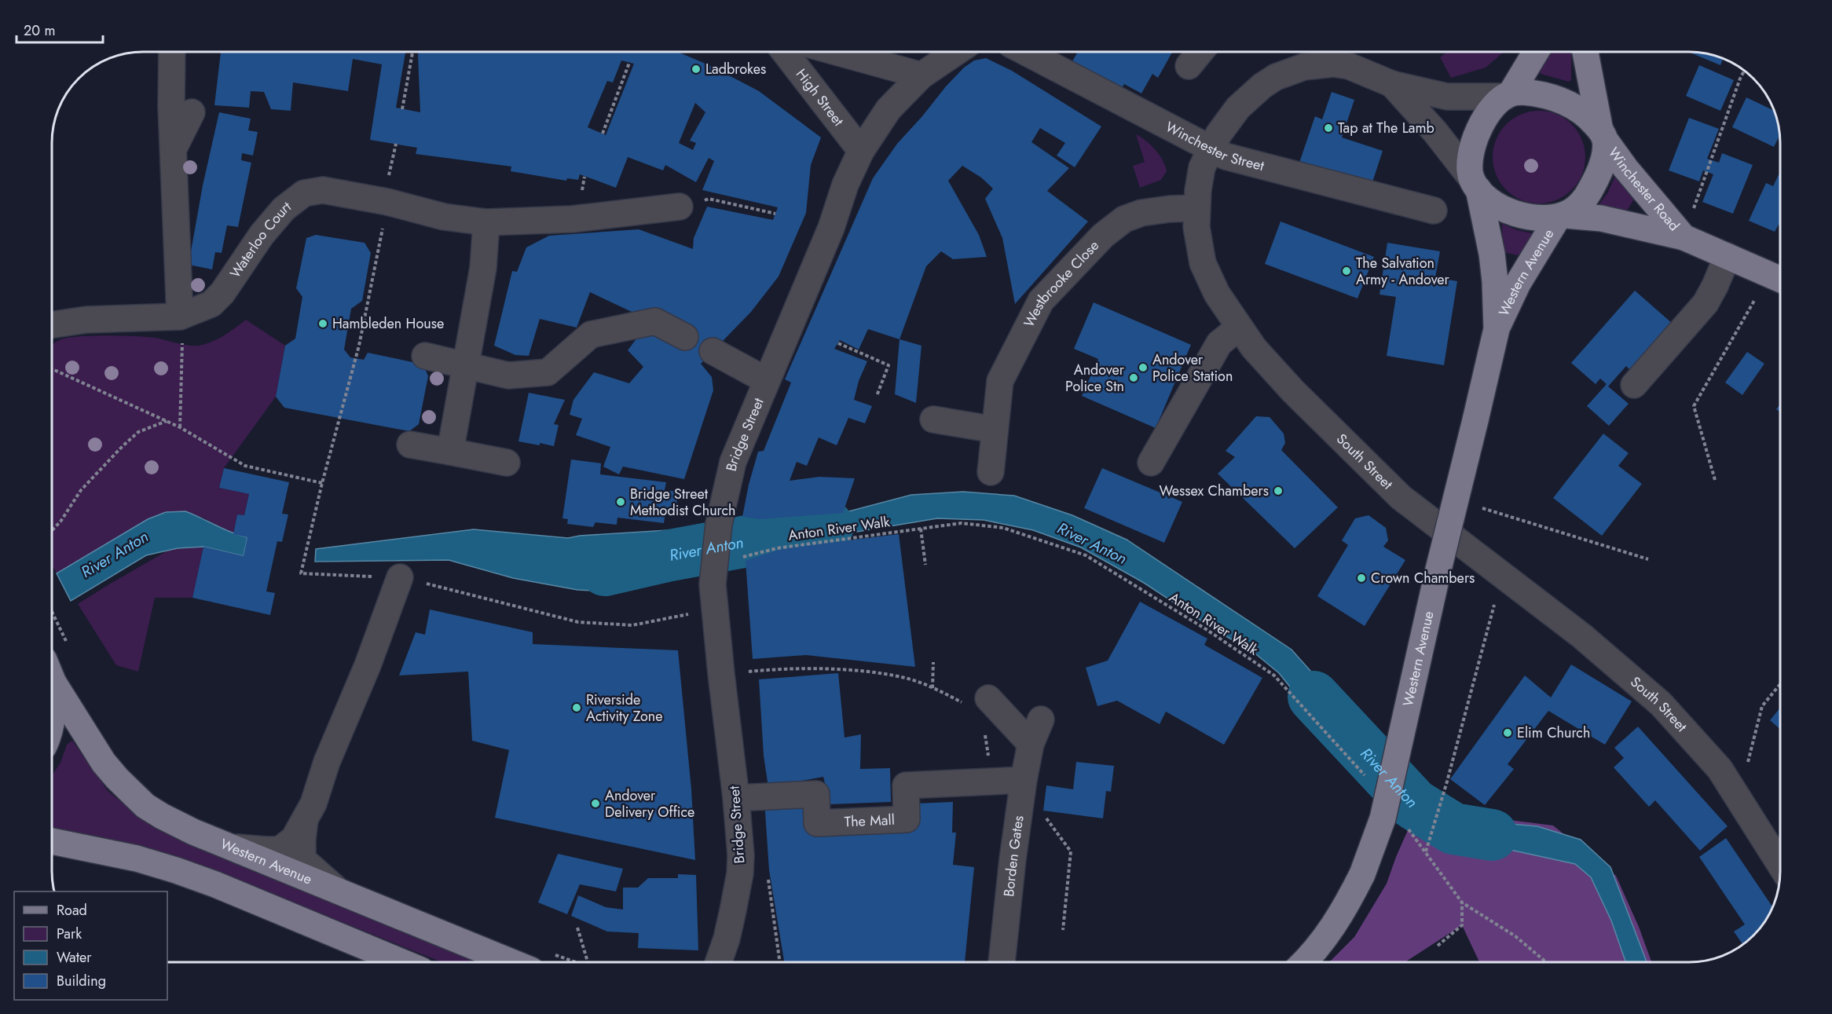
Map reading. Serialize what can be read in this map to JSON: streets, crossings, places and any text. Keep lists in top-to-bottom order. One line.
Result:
{"streets":{"main road":["Winchester Road","Western Avenue"],"street":["High Street","Winchester Street","Waterloo Court","Westbrooke Close","Bridge Street","South Street","The Mall","Borden Gates"],"path":["Anton River Walk"]},"crossings":[["High Street","Bridge Street"],["Winchester Street","South Street"],["Winchester Road","Western Avenue"],["Winchester Road","South Street"],["Western Avenue","South Street"],["Westbrooke Close","South Street"],["Bridge Street","The Mall"],["The Mall","Borden Gates"]],"water":["River Anton"],"places":["Ladbrokes","Tap at The Lamb","The Salvation Army - Andover","Hambleden House","Andover Police Station","Andover Police Stn","Wessex Chambers","Bridge Street Methodist Church","Crown Chambers","Riverside Activity Zone","Elim Church","Andover Delivery Office"],"legend":["Road","Park","Water","Building"],"scale_bar":"20 m"}
